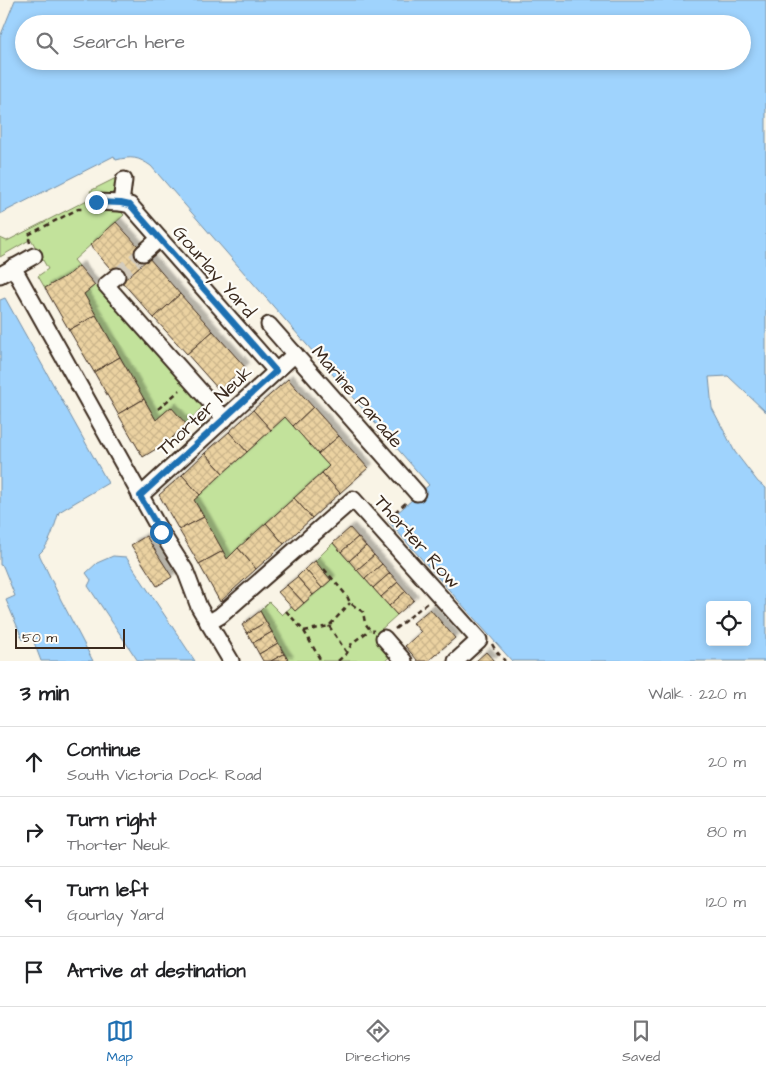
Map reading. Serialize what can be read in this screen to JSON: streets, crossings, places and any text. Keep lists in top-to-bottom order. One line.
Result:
{"streets":{"street":["Gourlay Yard","Marine Parade","Thorter Neuk","Thorter Row"]},"crossings":[["Gourlay Yard","Thorter Neuk"],["Marine Parade","Thorter Neuk"]],"scale_bar":"50 m","page":{"search":"Search here","scale":"50 m","heading":["3 min","Walk · 220 m"],"list":[["Continue","South Victoria Dock Road","20 m"],["Turn right","Thorter Neuk","80 m"],["Turn left","Gourlay Yard","120 m"],"Arrive at destination"],"nav":["Map","Directions","Saved"]}}
